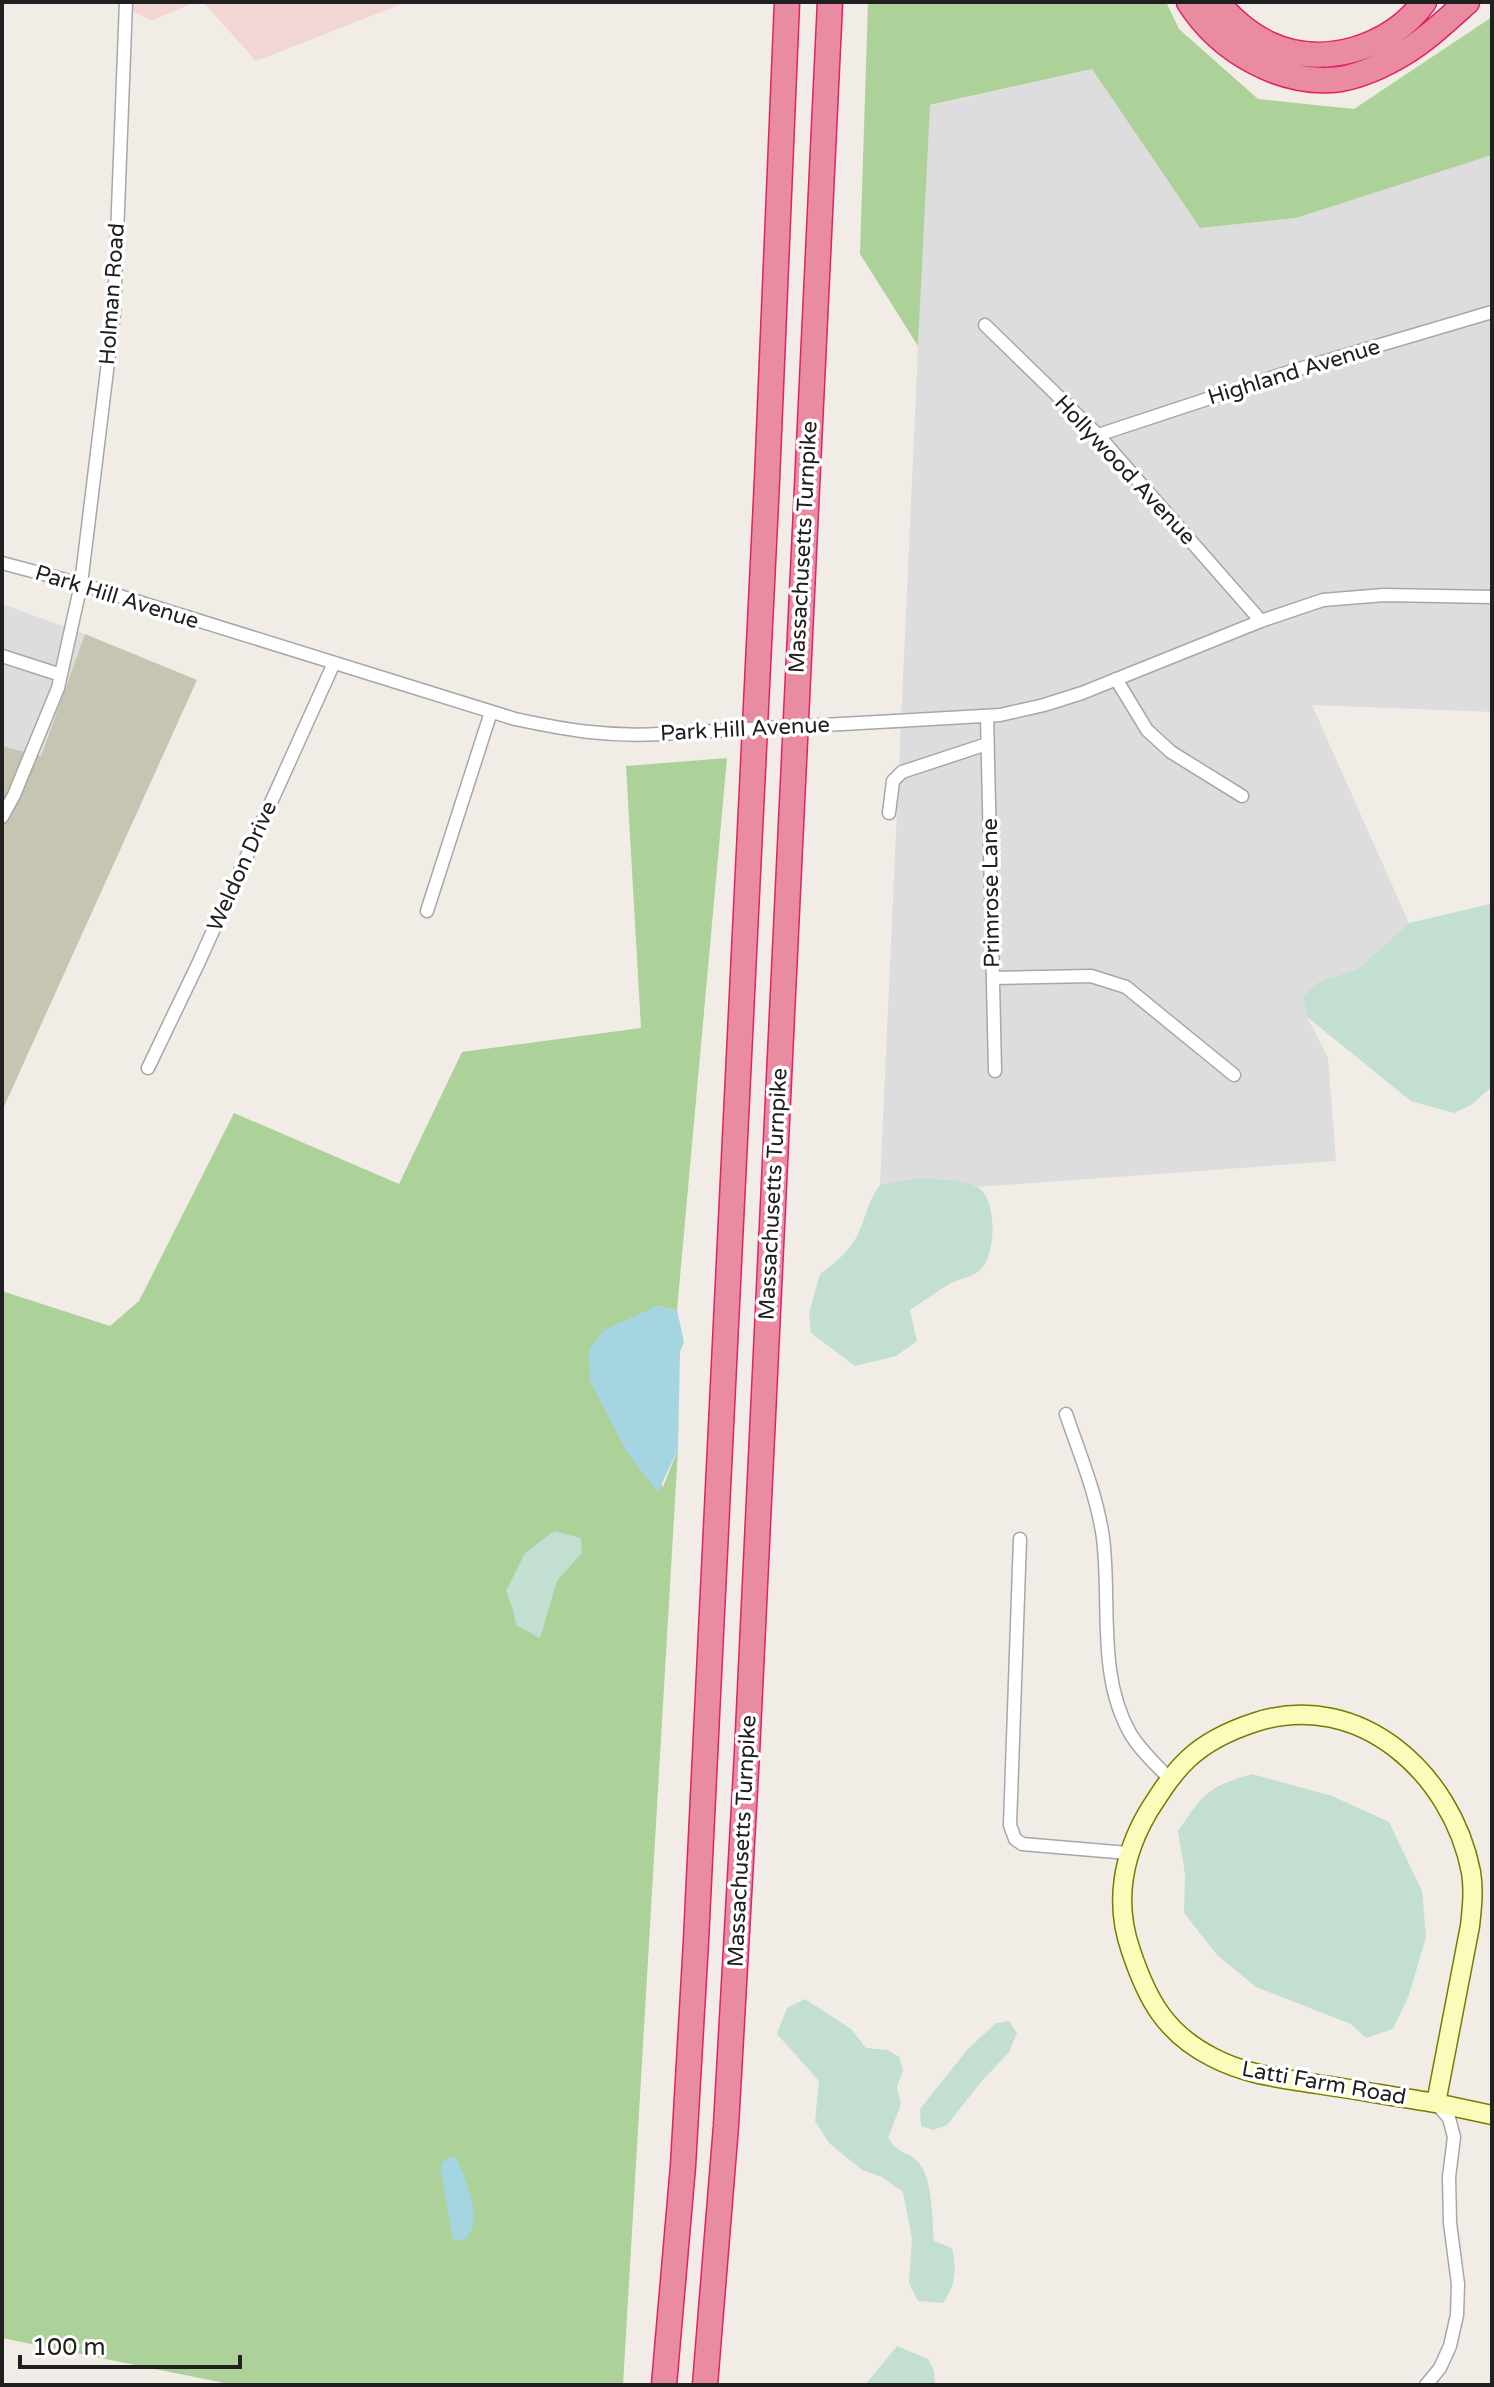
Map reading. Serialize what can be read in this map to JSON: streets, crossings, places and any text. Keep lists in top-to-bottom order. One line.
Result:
{"streets":{"highway":["Massachusetts Turnpike"],"street":["Holman Road","Highland Avenue","Hollywood Avenue","Park Hill Avenue","Weldon Drive","Primrose Lane","Latti Farm Road"]},"crossings":[["Holman Road","Park Hill Avenue"],["Highland Avenue","Hollywood Avenue"],["Hollywood Avenue","Park Hill Avenue"],["Park Hill Avenue","Weldon Drive"],["Park Hill Avenue","Primrose Lane"]],"scale_bar":"100 m"}
